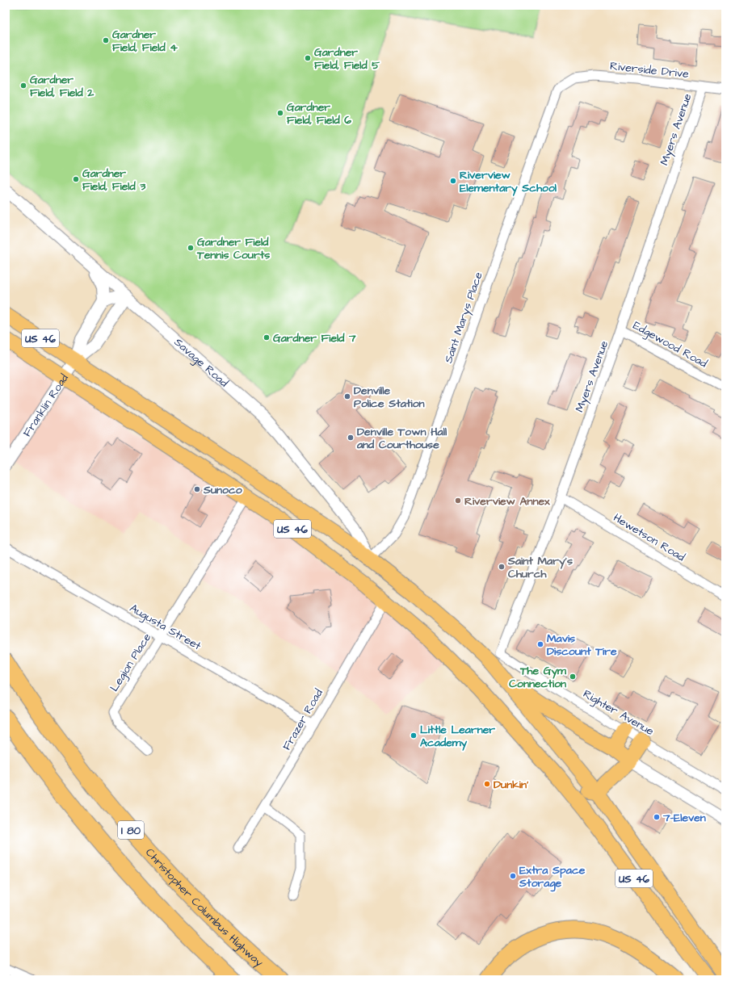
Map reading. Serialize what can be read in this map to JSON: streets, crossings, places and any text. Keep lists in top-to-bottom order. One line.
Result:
{"streets":{"highway":["US 46","I 80","Christopher Columbus Highway"],"street":["Riverside Drive","Myers Avenue","Saint Marys Place","Edgewood Road","Savage Road","Franklin Road","Hewetson Road","Augusta Street","Legion Place","Righter Avenue","Frazer Road"]},"crossings":[["Riverside Drive","Myers Avenue"],["Riverside Drive","Saint Marys Place"],["Myers Avenue","Edgewood Road"],["Myers Avenue","Hewetson Road"],["Myers Avenue","Righter Avenue"],["Saint Marys Place","US 46"],["Saint Marys Place","Savage Road"],["US 46","Savage Road"],["US 46","Franklin Road"],["US 46","Legion Place"],["US 46","Frazer Road"],["Savage Road","Franklin Road"],["Augusta Street","Legion Place"],["Augusta Street","Frazer Road"]],"places":["Gardner Field, Field 4","Gardner Field, Field 5","Gardner Field, Field 2","Gardner Field, Field 6","Gardner Field, Field 3","Riverview Elementary School","Gardner Field Tennis Courts","Gardner Field 7","Denville Police Station","Denville Town Hall and Courthouse","Sunoco","Riverview Annex","Saint Mary's Church","Mavis Discount Tire","The Gym Connection","Little Learner Academy","Dunkin'","7-Eleven","Extra Space Storage"]}
